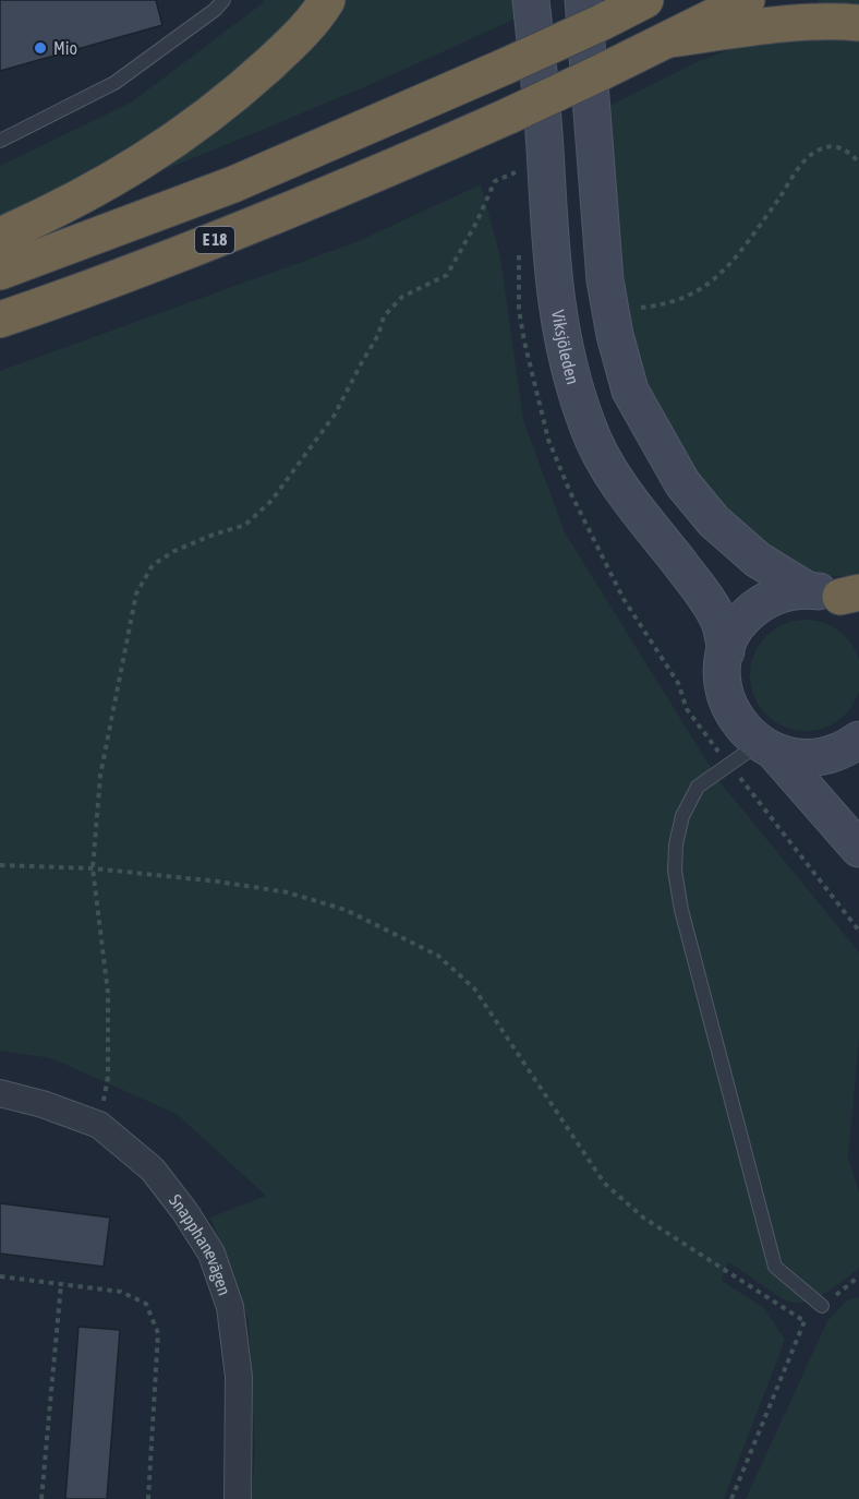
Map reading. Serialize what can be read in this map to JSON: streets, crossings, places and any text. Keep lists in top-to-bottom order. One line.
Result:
{"streets":{"highway":["E 18"],"main road":["Viksjöleden"],"street":["Snapphanevägen"]},"places":["Mio"]}
